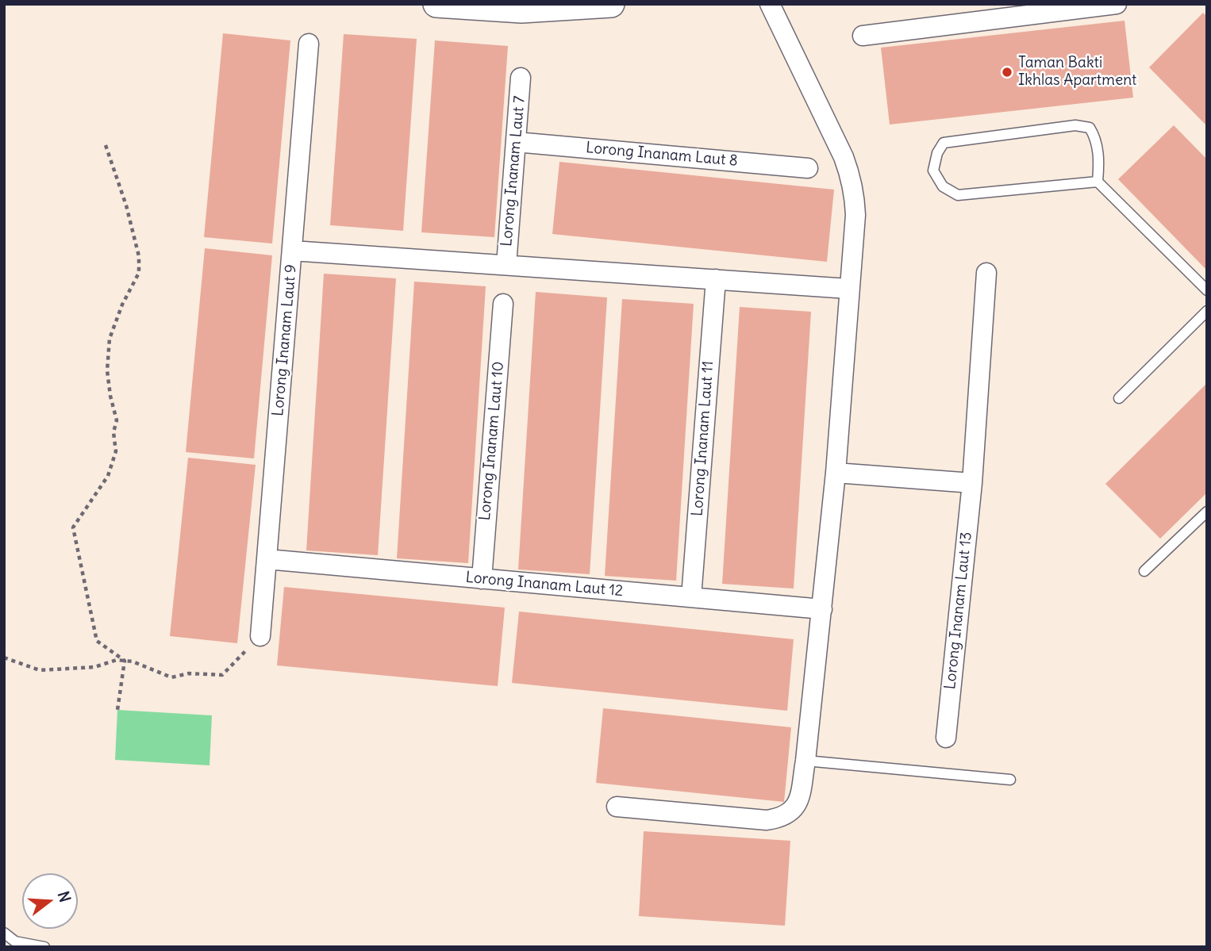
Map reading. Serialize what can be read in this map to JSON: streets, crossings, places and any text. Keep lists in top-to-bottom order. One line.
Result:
{"streets":{"street":["Lorong Inanam Laut 8","Lorong Inanam Laut 7","Lorong Inanam Laut 9","Lorong Inanam Laut 11","Lorong Inanam Laut 10","Lorong Inanam Laut 12","Lorong Inanam Laut 13"]},"crossings":[["Lorong Inanam Laut 8","Lorong Inanam Laut 7"],["Lorong Inanam Laut 9","Lorong Inanam Laut 12"],["Lorong Inanam Laut 11","Lorong Inanam Laut 12"],["Lorong Inanam Laut 10","Lorong Inanam Laut 12"]],"places":["Taman Bakti Ikhlas Apartment"],"north":"right"}
